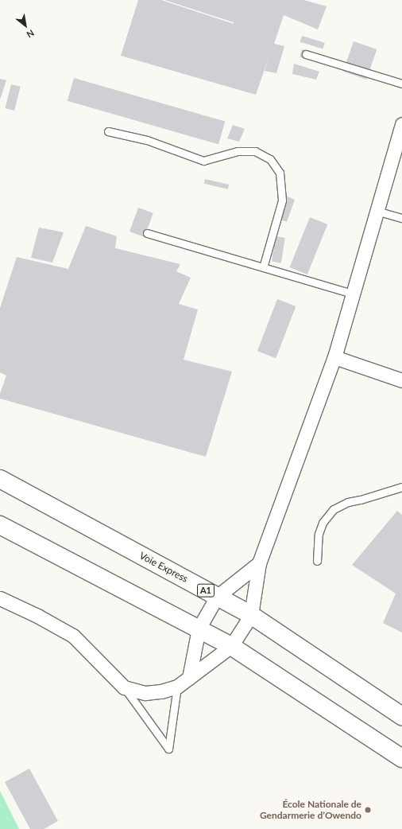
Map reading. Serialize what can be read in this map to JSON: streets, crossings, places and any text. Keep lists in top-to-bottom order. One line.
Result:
{"streets":{"highway":["Voie Express","A1"]},"places":["École Nationale de Gendarmerie d’Owendo"],"north":"bottom right"}
